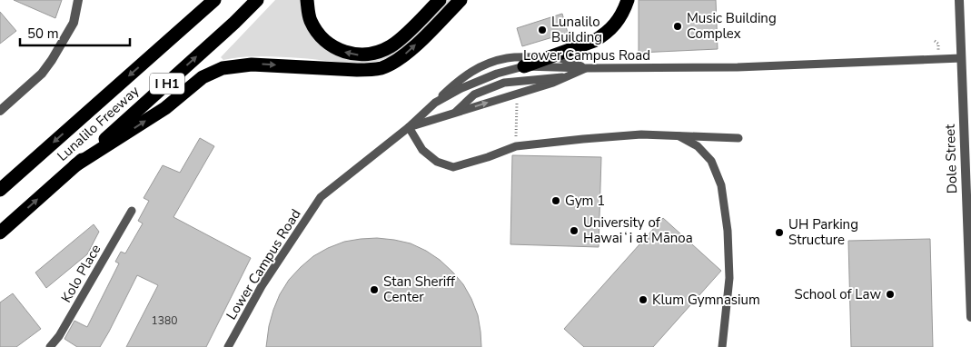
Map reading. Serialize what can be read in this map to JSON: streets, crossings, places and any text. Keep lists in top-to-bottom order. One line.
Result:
{"streets":{"highway":["I H1","Lunalilo Freeway"],"street":["Dole Street"],"lane":["Lower Campus Road","Kolo Place"]},"crossings":[["Lower Campus Road","Dole Street"]],"places":["Music Building Complex","Lunalilo Building","Gym 1","University of Hawaiʻi at Mānoa","UH Parking Structure","Stan Sheriff Center","School of Law","Klum Gymnasium"],"house_numbers":["1380"],"scale_bar":"50 m"}
